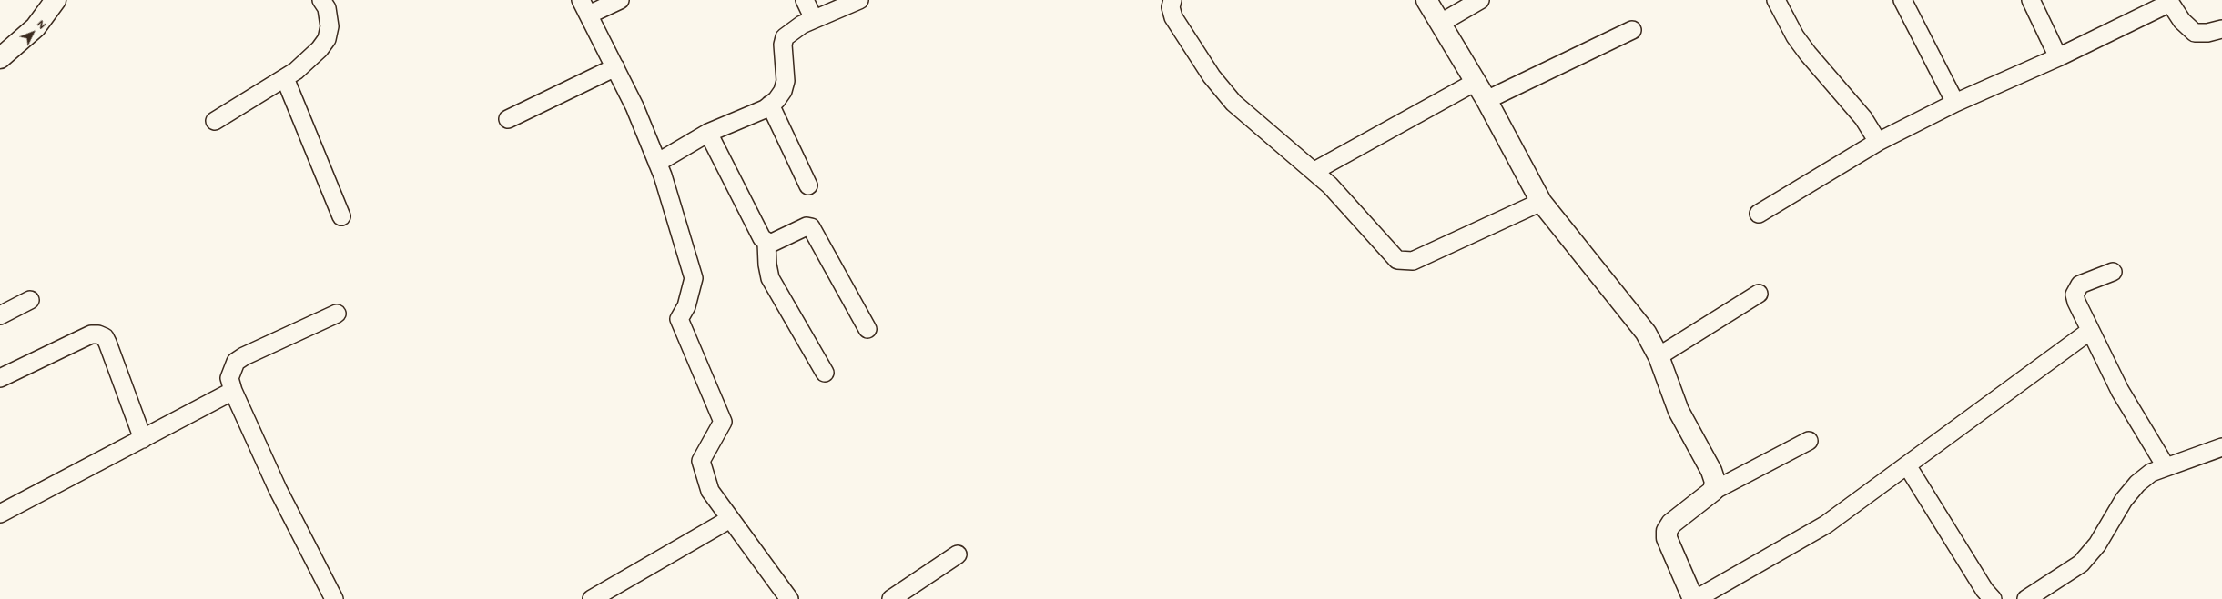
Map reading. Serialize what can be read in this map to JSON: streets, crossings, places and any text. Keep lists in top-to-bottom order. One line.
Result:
{"north":"top right"}
